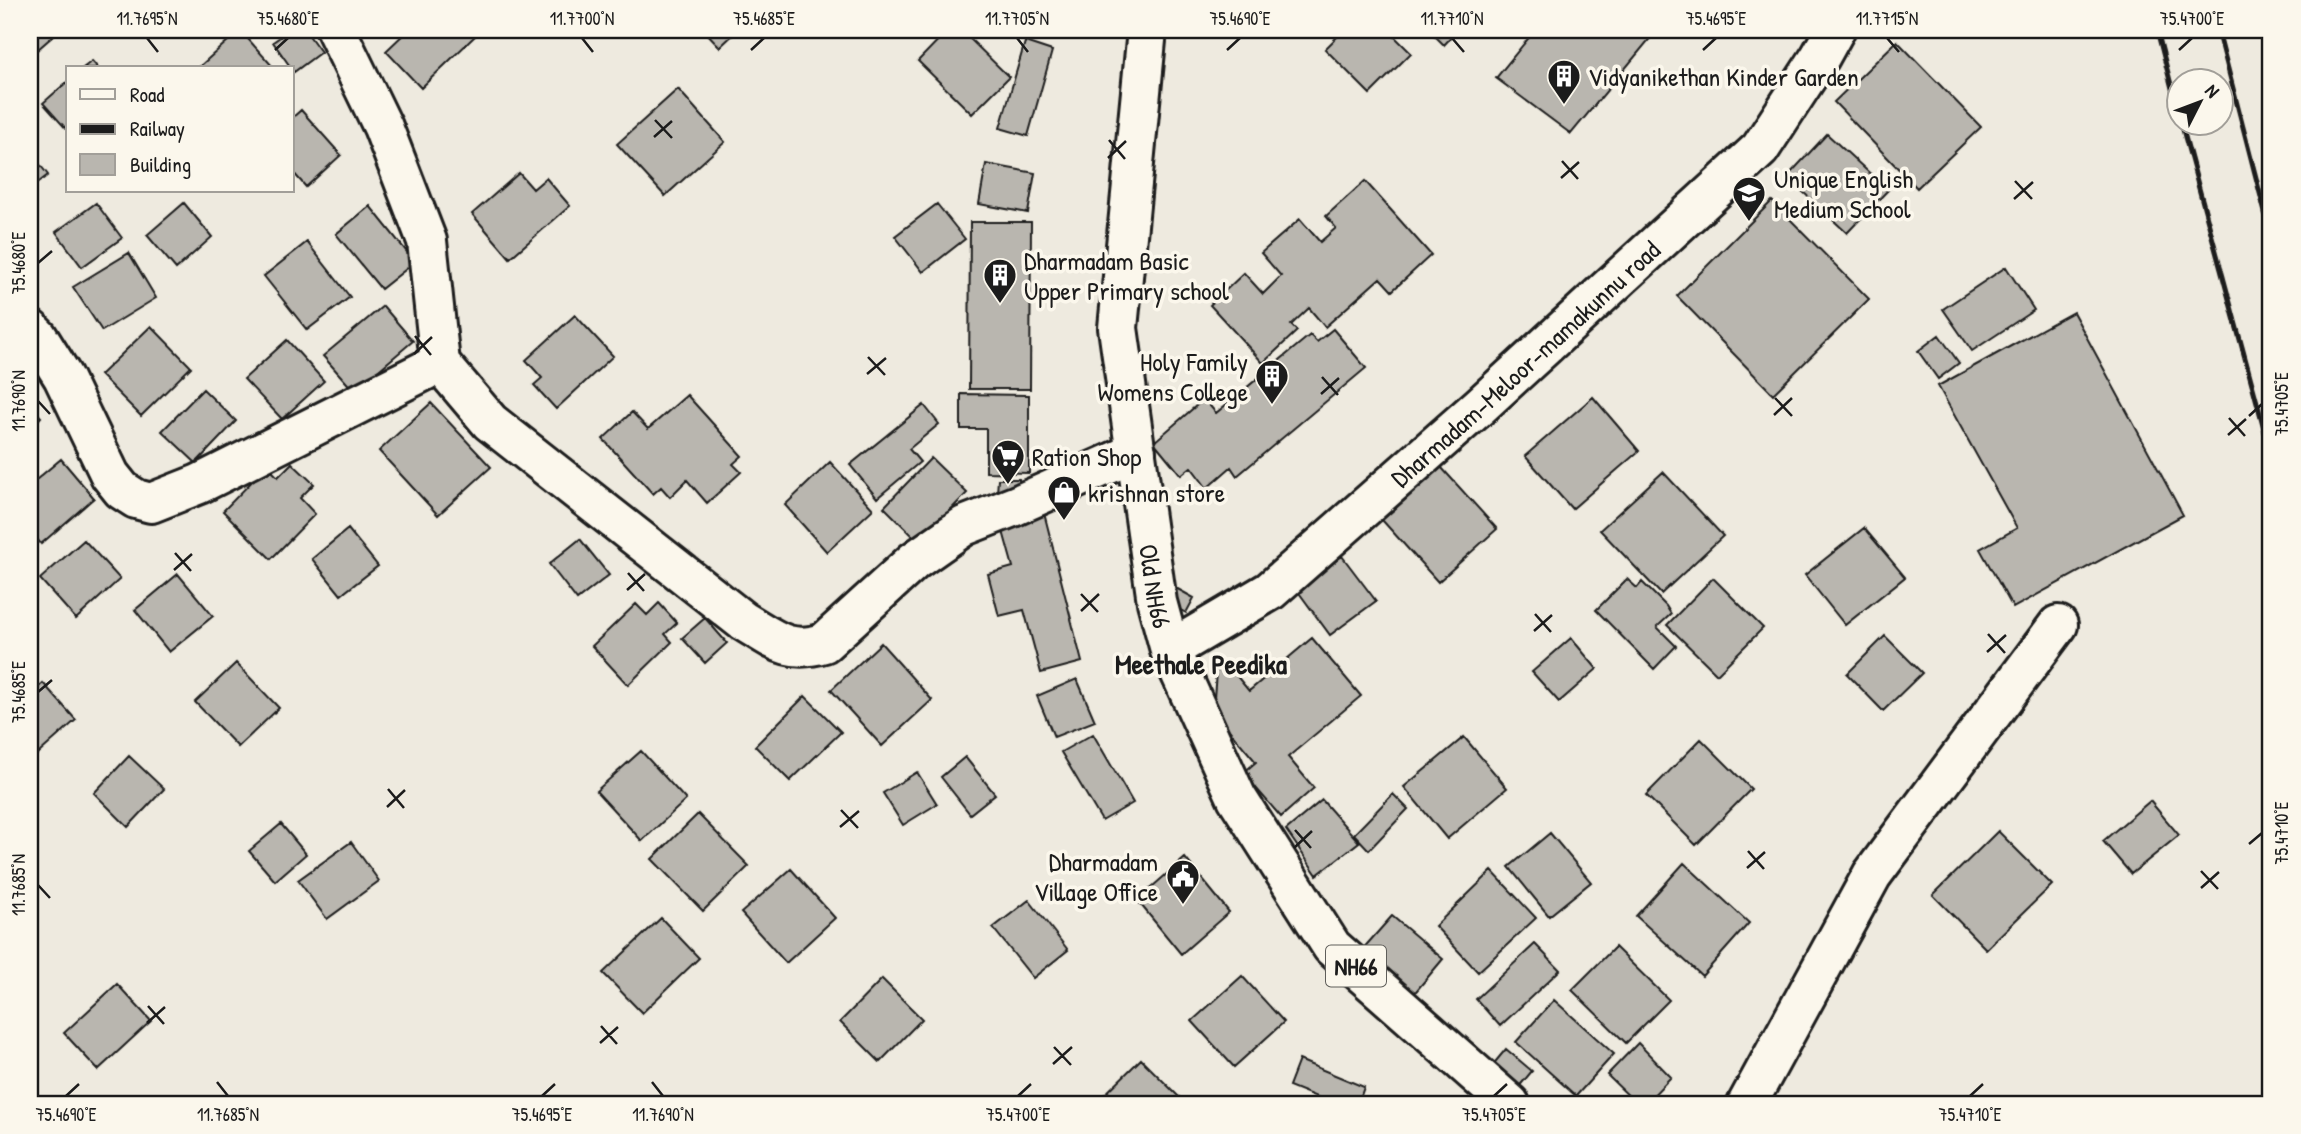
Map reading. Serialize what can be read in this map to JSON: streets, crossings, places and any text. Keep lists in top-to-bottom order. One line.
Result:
{"streets":{"main road":["Dharmadam-Meloor-mamakunnu road","Old NH66","NH66"]},"crossings":[["Dharmadam-Meloor-mamakunnu road","Old NH66"]],"districts":["Meethale Peedika"],"places":{"building":["Vidyanikethan Kinder Garden","Dharmadam Basic Upper Primary school","Holy Family Womens College"],"school or university":["Unique English Medium School"],"supermarket":["Ration Shop"],"shop":["krishnan store"],"public building":["Dharmadam Village Office"]},"legend":["Road","Railway","Building"],"north":"top right","coordinates":["11.7695°N","75.4680°E","11.7700°N","75.4685°E","11.7705°N","75.4690°E","11.7710°N","75.4695°E","11.7715°N","75.4700°E","11.7690°N","75.4705°E","75.4710°E","11.7685°N"]}
